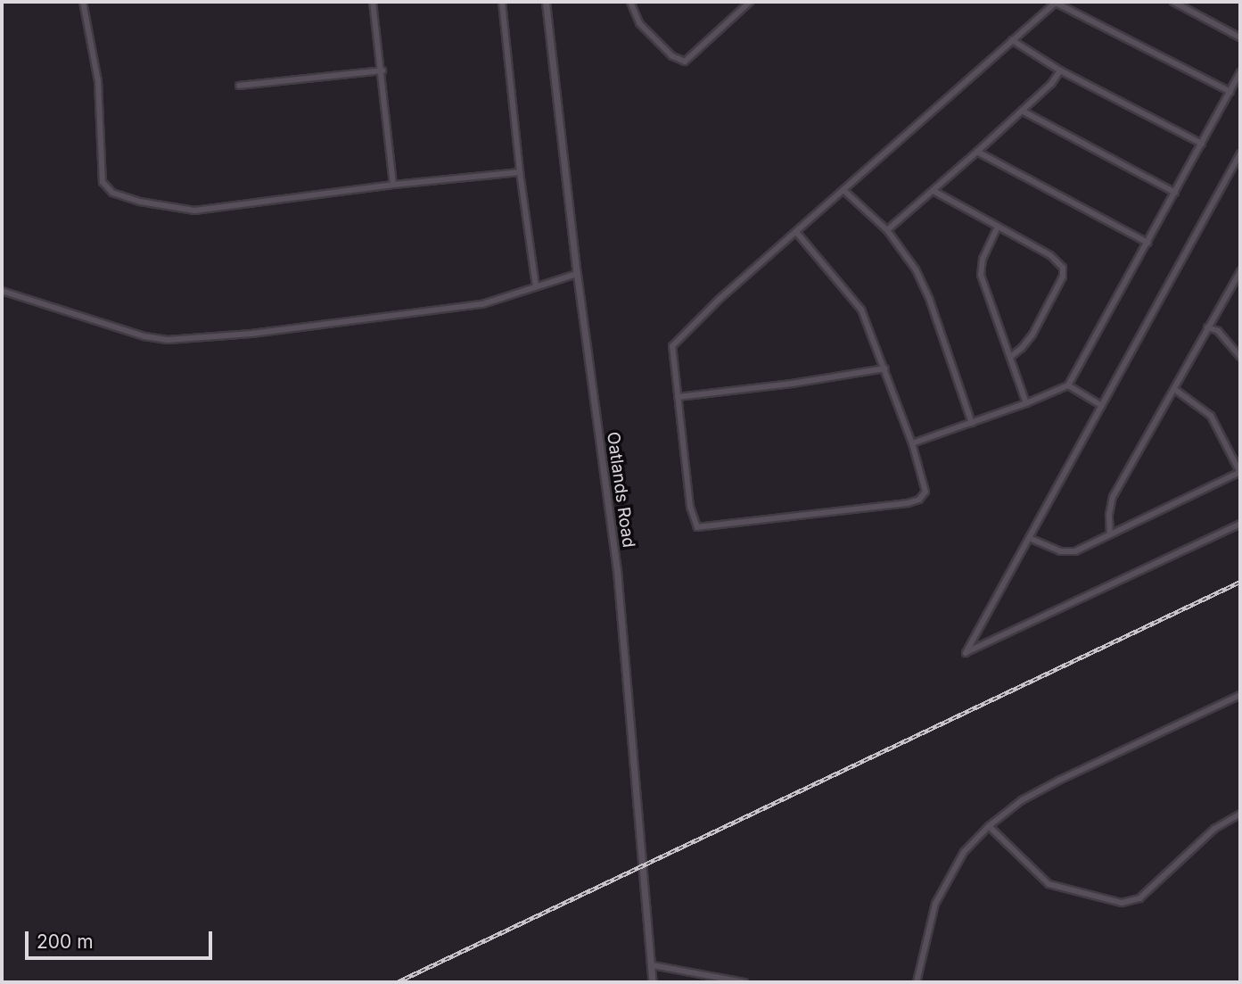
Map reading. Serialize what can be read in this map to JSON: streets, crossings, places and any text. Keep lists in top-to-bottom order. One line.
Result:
{"streets":{"street":["Oatlands Road"]},"scale_bar":"200 m"}
